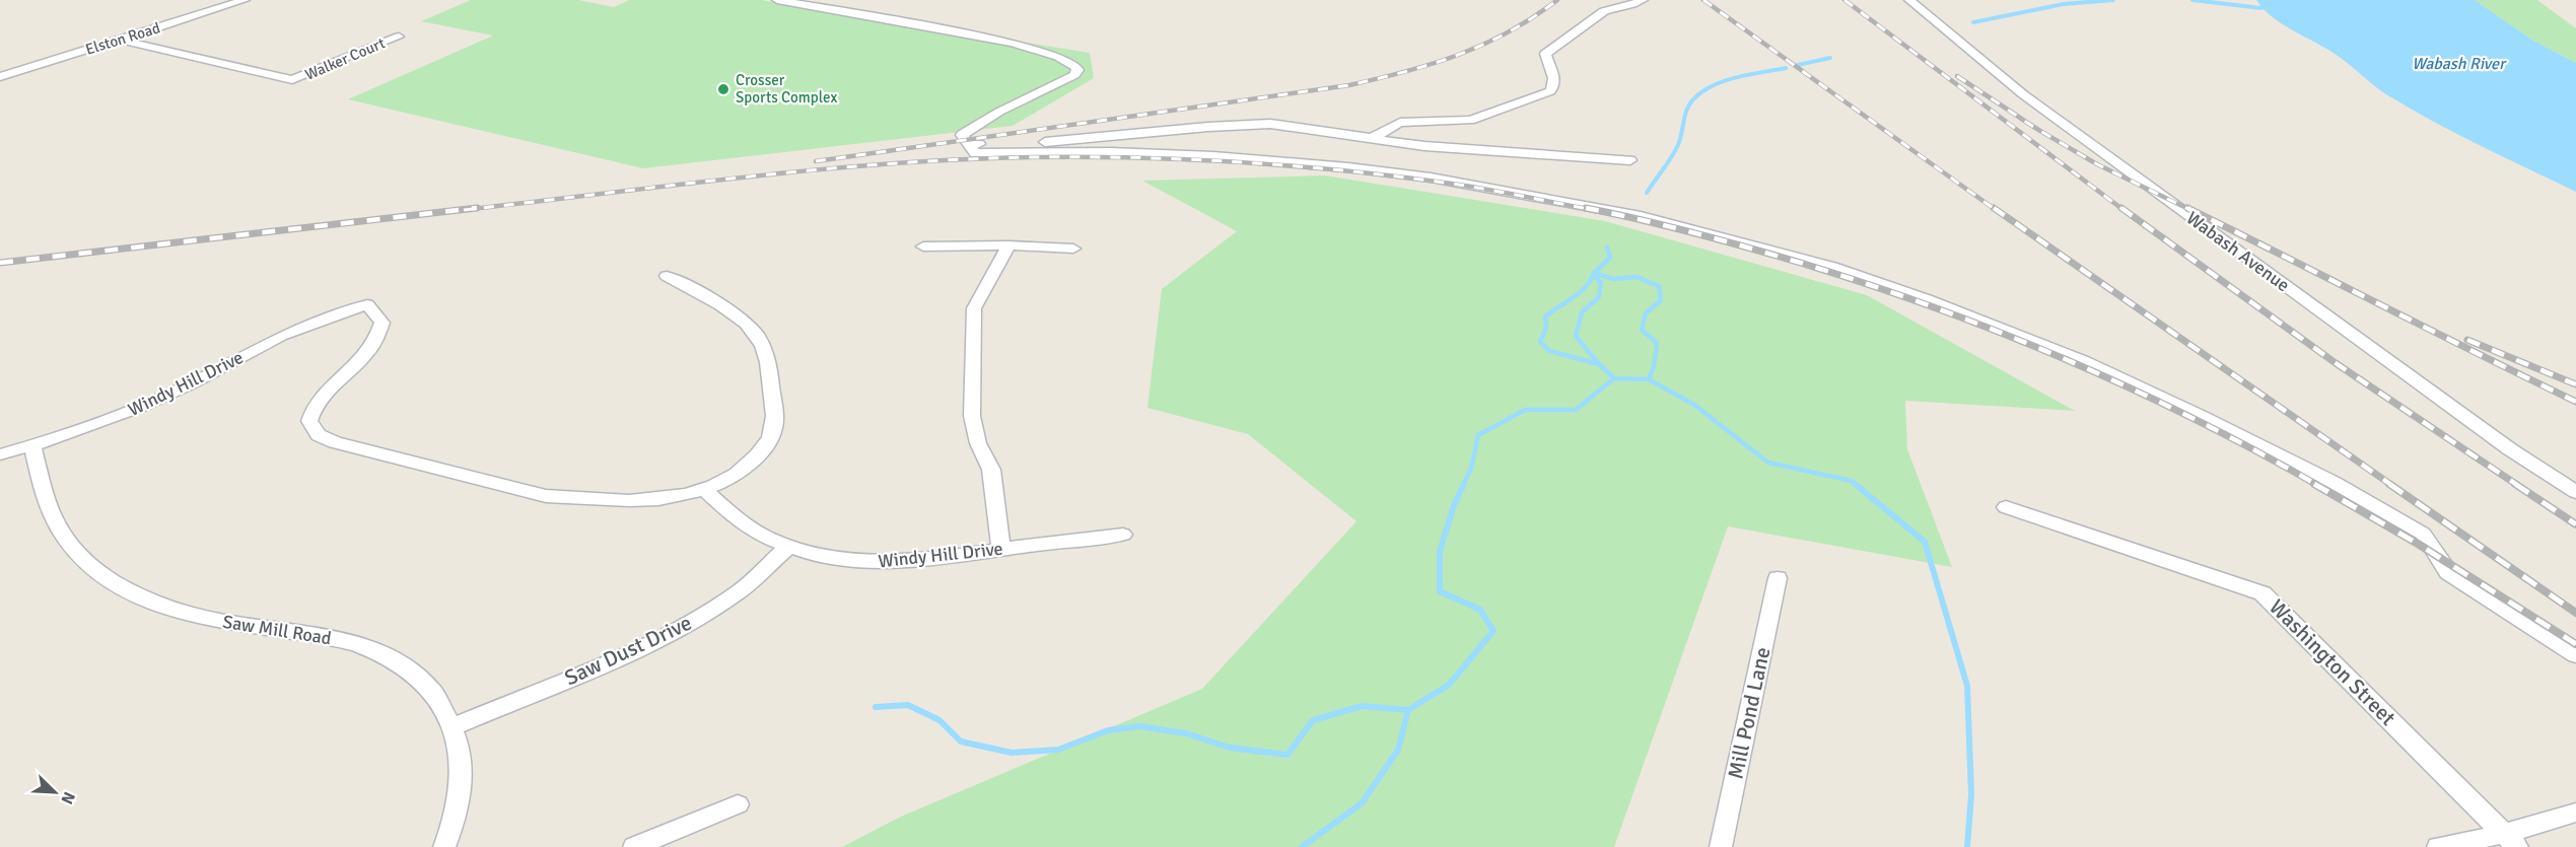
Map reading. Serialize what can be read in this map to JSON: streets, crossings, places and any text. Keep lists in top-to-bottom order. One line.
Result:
{"streets":{"street":["Elston Road","Walker Court","Wabash Avenue","Windy Hill Drive","Saw Mill Road","Saw Dust Drive","Washington Street","Mill Pond Lane"]},"crossings":[["Elston Road","Walker Court"],["Windy Hill Drive","Saw Mill Road"],["Windy Hill Drive","Saw Dust Drive"],["Saw Mill Road","Saw Dust Drive"]],"water":["Wabash River"],"places":["Crosser Sports Complex"],"north":"bottom right"}
